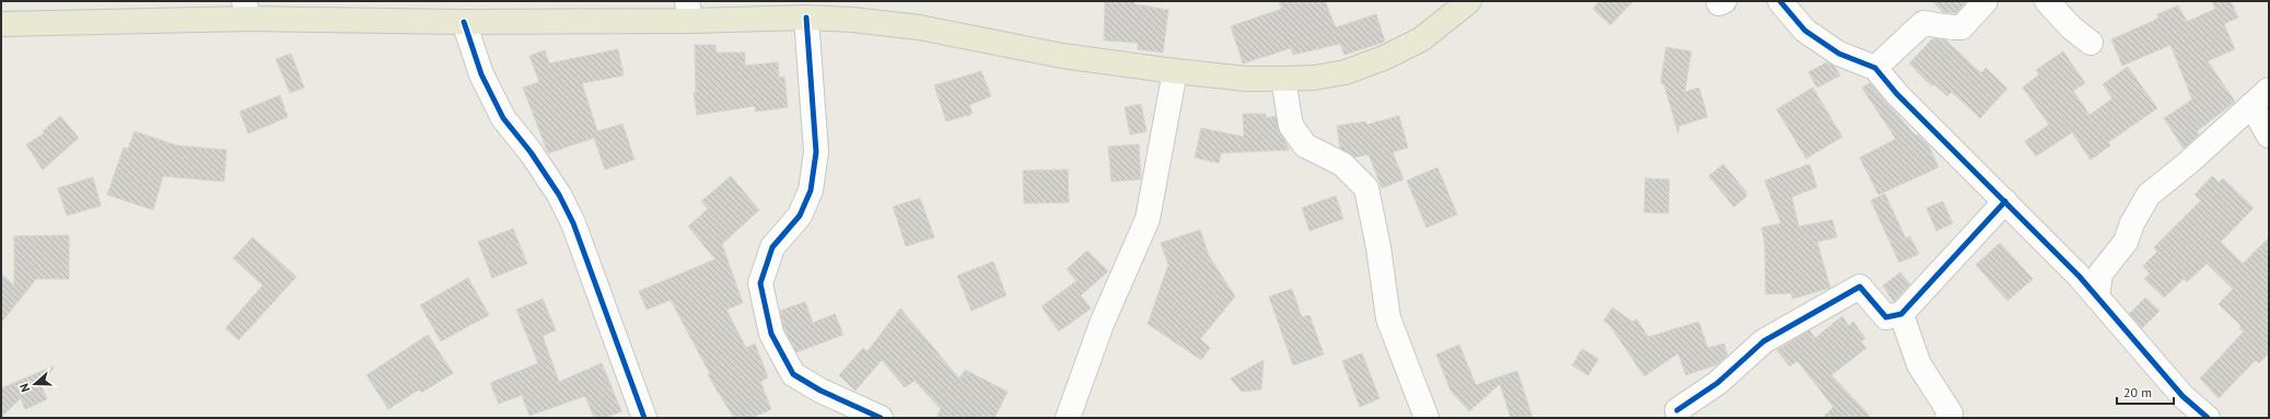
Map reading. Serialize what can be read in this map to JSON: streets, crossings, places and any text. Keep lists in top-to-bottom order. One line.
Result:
{"scale_bar":"20 m","north":"left"}
